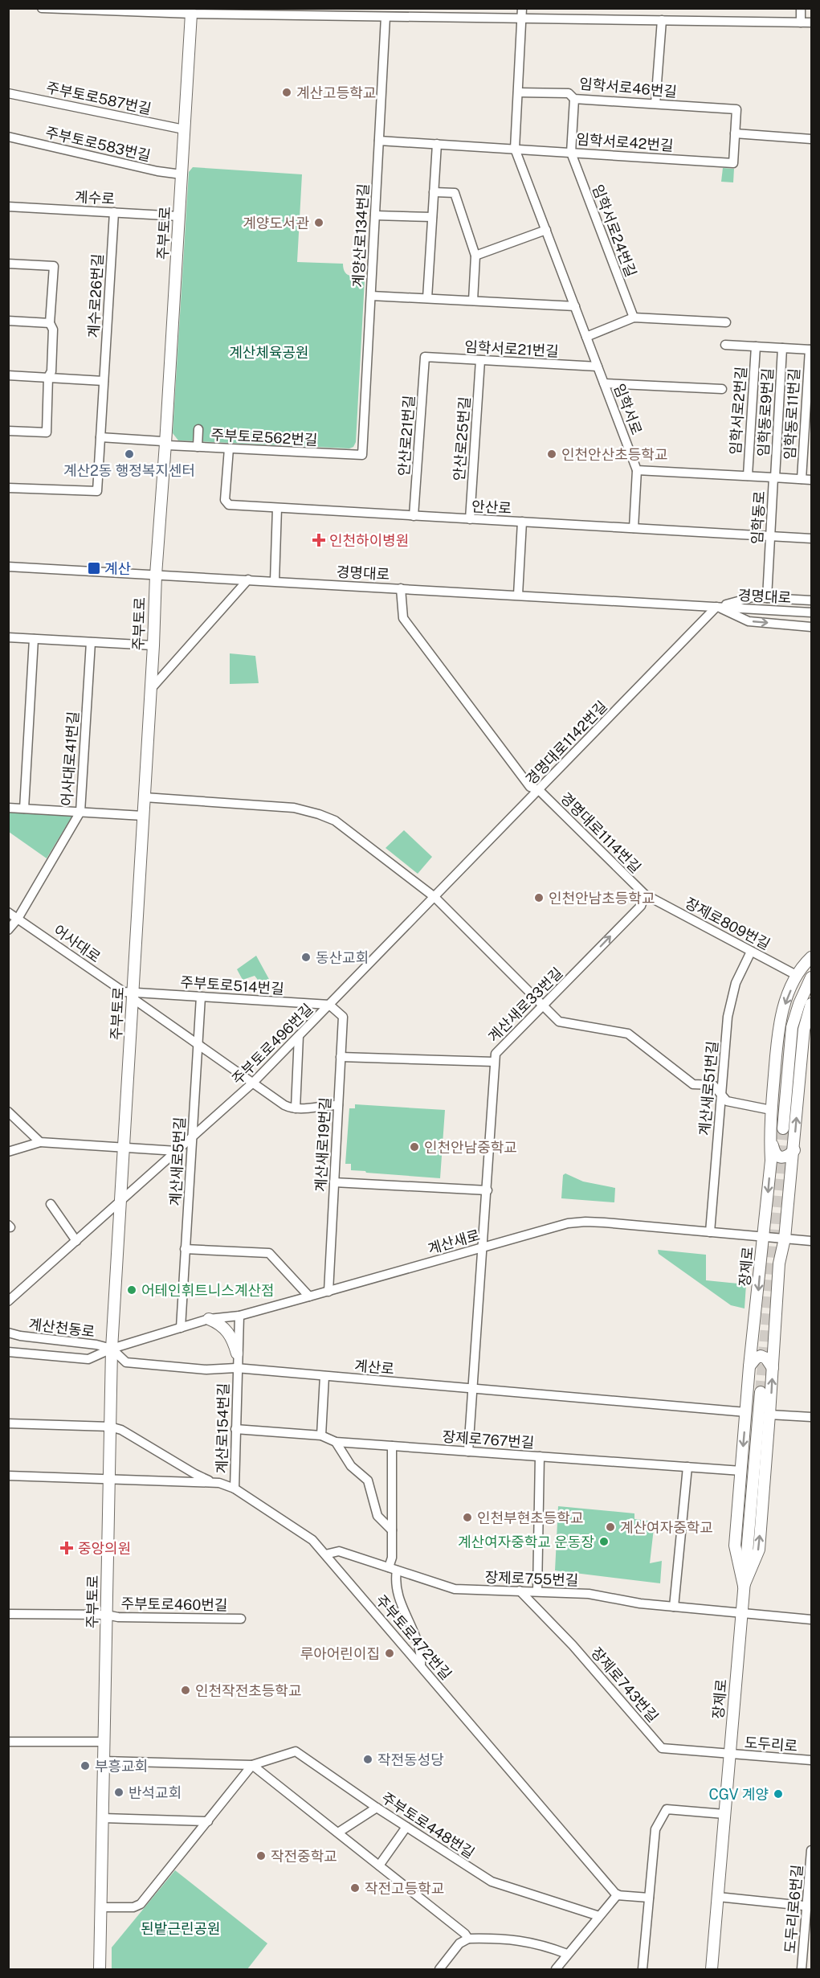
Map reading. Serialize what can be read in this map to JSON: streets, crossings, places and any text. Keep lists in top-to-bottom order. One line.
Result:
{"streets":{"main road":["주부토로","장제로"],"street":["임학서로46번길","주부토로587번길","임학서로42번길","주부토로583번길","계수로","임학서로24번길","계양산로134번길","계수로26번길","임학서로21번길","임학서로","임학서로2번길","임학동로9번길","임학동로11번길","안산로21번길","주부토로562번길","안산로25번길","안산로","임학동로","경명대로","경명대로1142번길","어사대로41번길","경명대로1114번길","장제로809번길","어사대로","주부토로514번길","계산새로33번길","주부토로496번길","계산새로51번길","계산새로19번길","계산새로5번길","계산새로","계산천동로","계산로","계산로154번길","장제로767번길","장제로755번길","주부토로460번길","주부토로472번길","장제로743번길","도두리로","주부토로448번길","도두리로6번길"]},"crossings":[["임학서로46번길","임학서로42번길"],["임학서로46번길","임학서로"],["주부토로587번길","주부토로"],["임학서로42번길","임학서로24번길"],["임학서로42번길","계양산로134번길"],["임학서로42번길","임학서로"],["주부토로583번길","주부토로"],["계수로","주부토로"],["계수로","계수로26번길"],["주부토로","주부토로562번길"],["주부토로","경명대로"],["주부토로","어사대로"],["주부토로","주부토로514번길"],["주부토로","주부토로496번길"],["주부토로","계산새로"],["주부토로","계산천동로"],["주부토로","계산로"],["주부토로","주부토로460번길"],["주부토로","주부토로472번길"],["주부토로","주부토로448번길"],["계양산로134번길","주부토로562번길"],["계수로26번길","주부토로562번길"],["임학서로21번길","임학서로"],["임학서로21번길","안산로21번길"],["임학서로21번길","안산로25번길"],["임학동로9번길","임학동로"],["임학동로11번길","임학동로"],["안산로21번길","안산로"],["주부토로562번길","안산로"],["안산로25번길","안산로"],["안산로","임학동로"],["임학동로","경명대로"],["경명대로","경명대로1142번길"],["경명대로","경명대로1114번길"],["경명대로1142번길","경명대로1114번길"],["경명대로1142번길","주부토로496번길"],["어사대로41번길","어사대로"],["경명대로1114번길","장제로809번길"],["경명대로1114번길","계산새로33번길"],["장제로809번길","계산새로33번길"],["장제로809번길","계산새로51번길"],["장제로809번길","장제로"],["어사대로","주부토로514번길"],["주부토로514번길","주부토로496번길"],["주부토로514번길","계산새로19번길"],["주부토로514번길","계산새로5번길"],["계산새로33번길","계산새로"],["계산새로33번길","계산로"],["계산새로33번길","장제로767번길"],["주부토로496번길","계산새로19번길"],["주부토로496번길","계산새로5번길"],["계산새로51번길","계산새로"],["계산새로19번길","계산새로"],["계산새로5번길","계산새로"],["계산새로","장제로"],["계산새로","계산천동로"],["계산새로","계산로"],["계산새로","계산로154번길"],["장제로","계산로"],["장제로","장제로767번길"],["장제로","장제로755번길"],["장제로","장제로743번길"],["장제로","도두리로"],["계산천동로","계산로"],["계산로","계산로154번길"],["계산로154번길","장제로767번길"],["계산로154번길","주부토로472번길"],["장제로755번길","주부토로472번길"],["장제로755번길","장제로743번길"],["장제로743번길","도두리로"]],"parks":["계산체육공원","된밭근린공원"],"places":{"other":["계산고등학교","계양도서관","계산2동 행정복지센터","인천안산초등학교","인천안남초등학교","동산교회","인천안남중학교","어테인휘트니스계산점","인천부현초등학교","계산여자중학교","계산여자중학교 운동장","루아어린이집","인천작전초등학교","작전동성당","부흥교회","반석교회","CGV 계양","작전중학교","작전고등학교"],"health":["인천하이병원","중앙의원"],"transit":["계산"]}}
